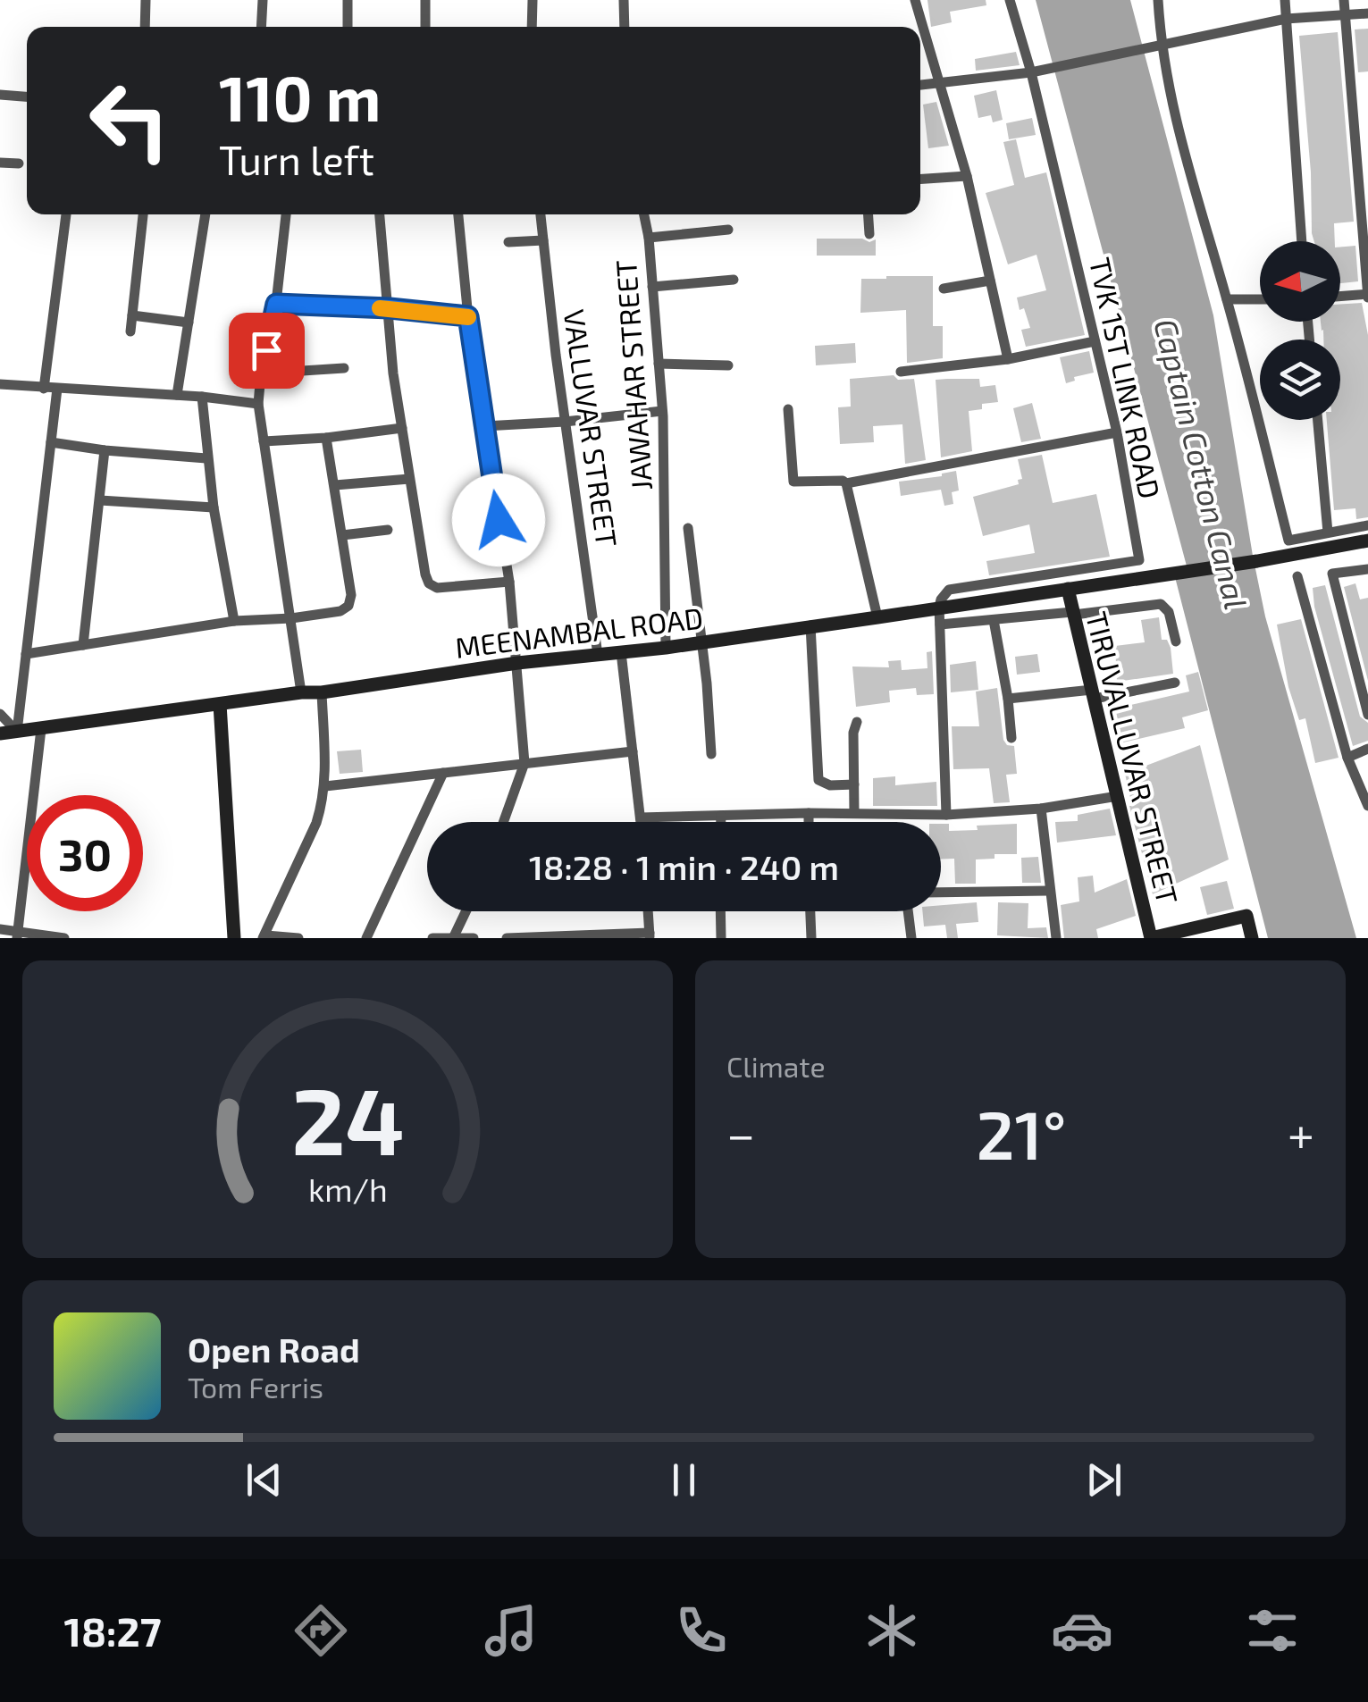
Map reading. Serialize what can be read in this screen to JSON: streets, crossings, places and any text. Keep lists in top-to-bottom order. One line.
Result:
{"streets":{"main road":["MEENAMBAL ROAD","TIRUVALLUVAR STREET"],"street":["JAWAHAR STREET","TVK 1ST LINK ROAD","VALLUVAR STREET"]},"crossings":[["JAWAHAR STREET","MEENAMBAL ROAD"],["TVK 1ST LINK ROAD","MEENAMBAL ROAD"],["VALLUVAR STREET","MEENAMBAL ROAD"],["MEENAMBAL ROAD","TIRUVALLUVAR STREET"]],"water":["Captain Cotton Canal"],"north":"left","page":{"turn":["110 m","Turn left"],"limit":"30","trip":"18:28 · 1 min · 240 m","tile":"Climate","heat":["−","21°","+"],"song":["Open Road","Tom Ferris"],"tabs":"18:27","gauge":["24","km/h"]}}
